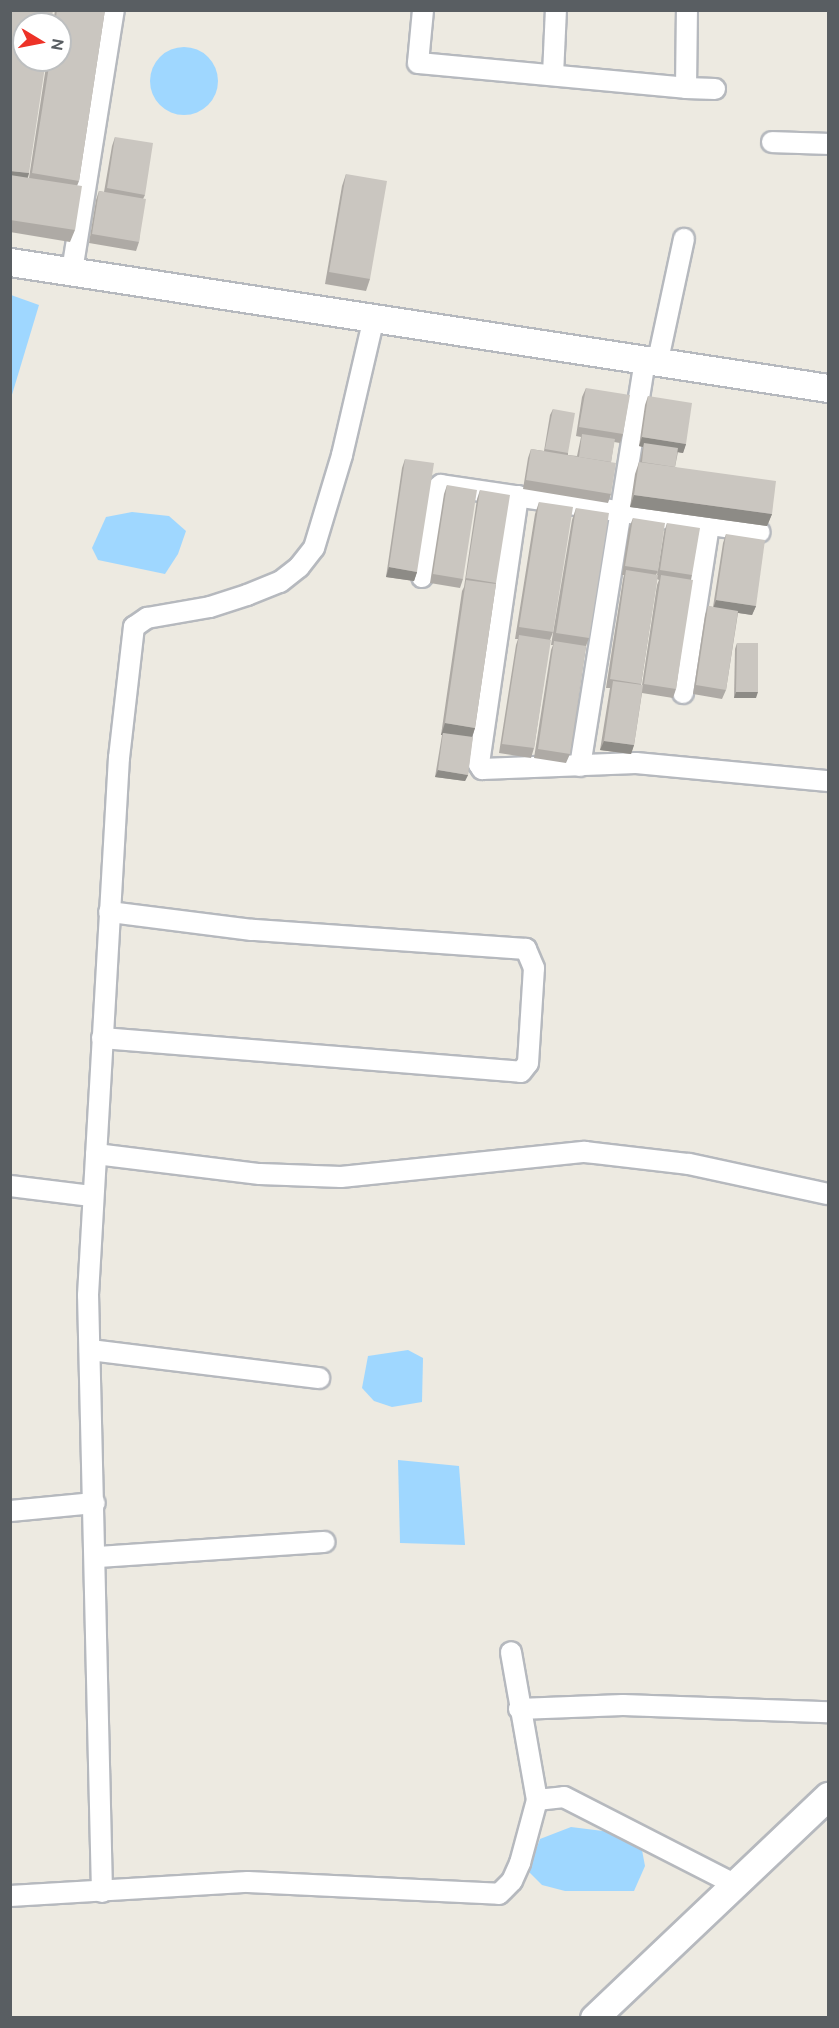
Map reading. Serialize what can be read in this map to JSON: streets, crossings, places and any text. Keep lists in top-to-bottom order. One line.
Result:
{"north":"right"}
